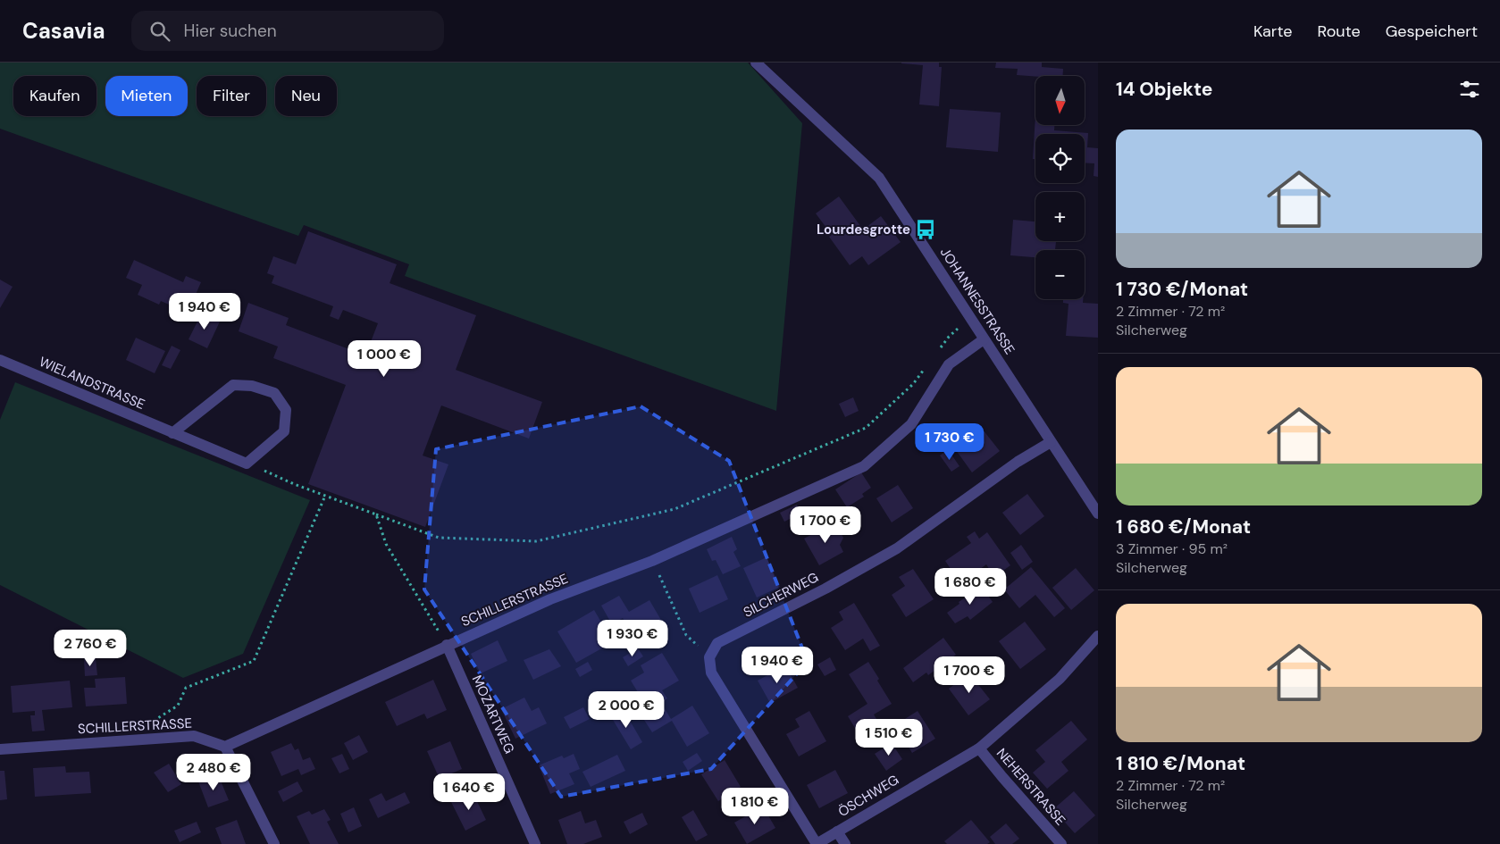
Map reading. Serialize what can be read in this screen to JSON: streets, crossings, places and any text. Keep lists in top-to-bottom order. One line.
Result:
{"streets":{"street":["JOHANNESSTRASSE","WIELANDSTRASSE","SILCHERWEG","SCHILLERSTRASSE","MOZARTWEG","NEHERSTRASSE","ÖSCHWEG"]},"crossings":[["JOHANNESSTRASSE","SILCHERWEG"],["JOHANNESSTRASSE","SCHILLERSTRASSE"],["SCHILLERSTRASSE","MOZARTWEG"],["NEHERSTRASSE","ÖSCHWEG"]],"places":{"bus stop":["Lourdesgrotte"]},"north":"bottom","page":{"header":"Casavia","search":"Hier suchen","nav":["Karte","Route","Gespeichert"],"heading":"14 Objekte","map_buttons":["+","−"],"chip":["Kaufen","Mieten","Filter","Neu"],"list":[{"name":"1 730 €/Monat","note":"2 Zimmer · 72 m² · Silcherweg"},{"name":"1 680 €/Monat","note":"3 Zimmer · 95 m² · Silcherweg"},{"name":"1 810 €/Monat","note":"2 Zimmer · 72 m² · Silcherweg"}],"price":["1 940 €","1 000 €","1 730 €","1 700 €","1 680 €","1 930 €","2 760 €","1 940 €","1 700 €","2 000 €","1 510 €","2 480 €","1 640 €","1 810 €"]}}
